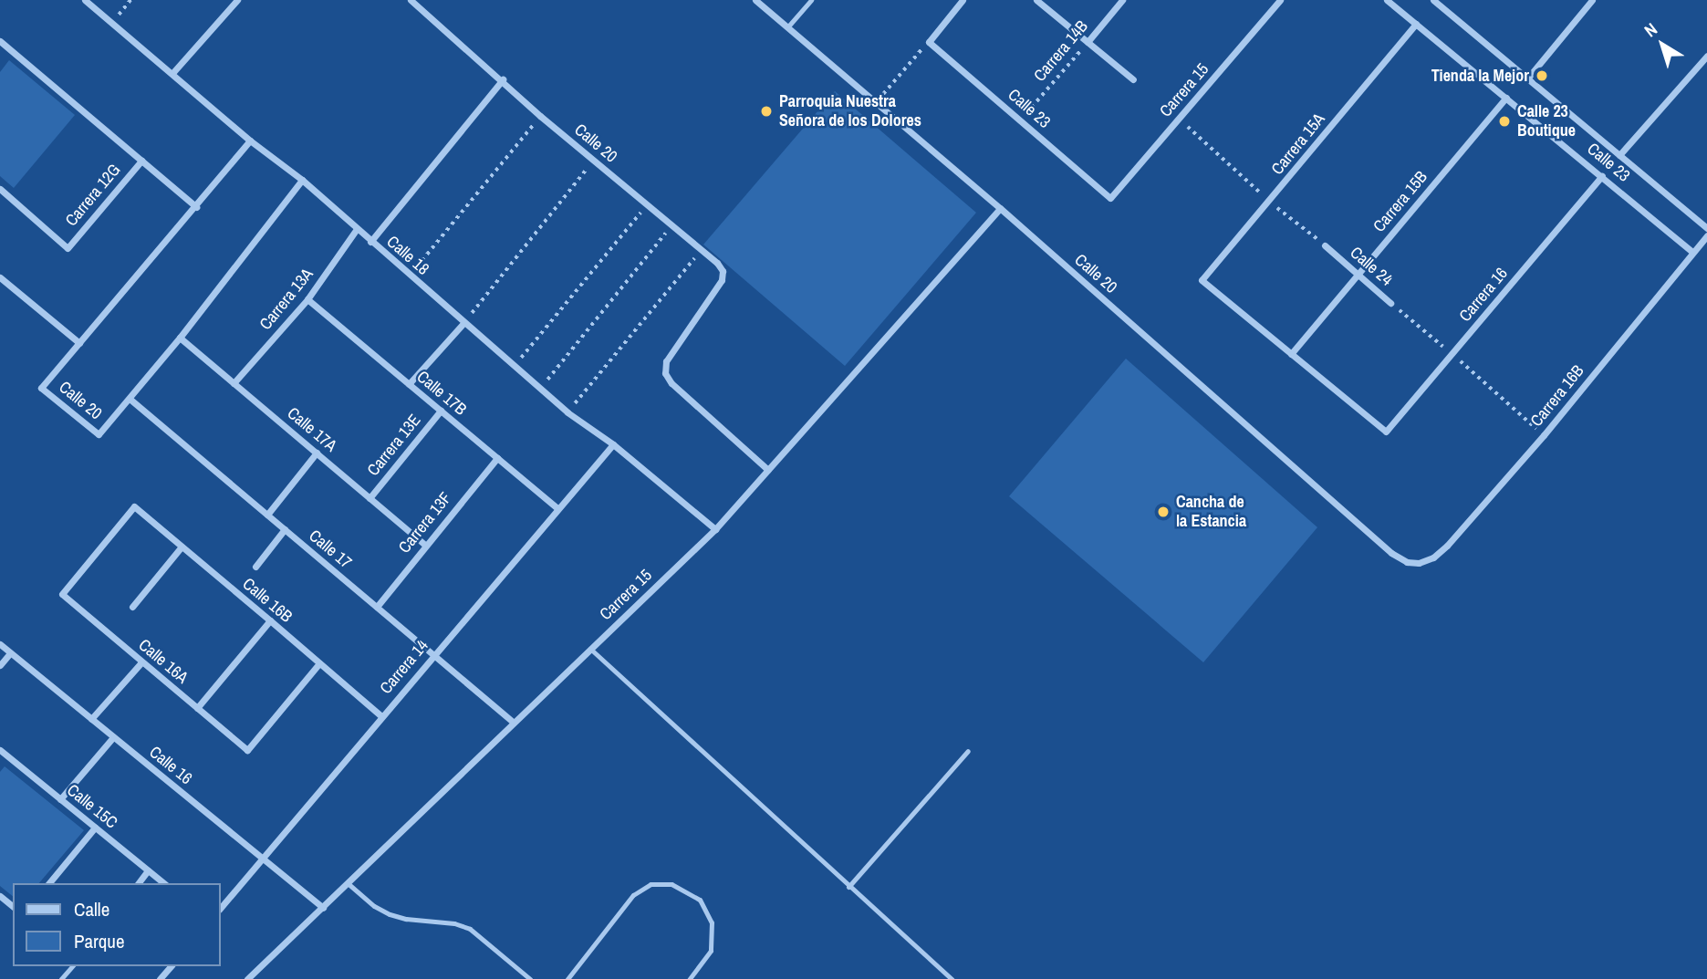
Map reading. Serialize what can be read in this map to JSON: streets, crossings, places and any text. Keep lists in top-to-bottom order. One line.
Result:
{"streets":{"street":["Carrera 14B","Carrera 15","Calle 23","Calle 20","Carrera 15A","Carrera 12G","Carrera 15B","Calle 18","Calle 24","Carrera 16","Carrera 13A","Calle 17B","Carrera 16B","Calle 17A","Carrera 13E","Carrera 13F","Calle 17","Calle 16B","Calle 16A","Carrera 14","Calle 16","Calle 15C"]},"crossings":[["Carrera 14B","Calle 23"],["Carrera 15","Calle 23"],["Carrera 15","Calle 20"],["Carrera 15","Calle 18"],["Carrera 15","Calle 17"],["Carrera 15","Calle 16"],["Calle 23","Carrera 15A"],["Calle 23","Carrera 15B"],["Calle 23","Carrera 16"],["Calle 23","Carrera 16B"],["Calle 20","Calle 18"],["Calle 20","Carrera 16B"],["Calle 20","Calle 17A"],["Calle 20","Calle 17"],["Carrera 15A","Carrera 15B"],["Carrera 15A","Carrera 16"],["Carrera 15B","Calle 24"],["Carrera 15B","Carrera 16"],["Calle 18","Carrera 13A"],["Calle 18","Carrera 14"],["Calle 24","Carrera 16"],["Calle 24","Carrera 16B"],["Carrera 13A","Calle 17B"],["Carrera 13A","Calle 17A"],["Calle 17B","Carrera 13E"],["Calle 17B","Carrera 13F"],["Calle 17B","Carrera 14"],["Calle 17A","Carrera 13E"],["Calle 17A","Carrera 13F"],["Carrera 13F","Calle 17"],["Calle 17","Carrera 14"],["Calle 16B","Calle 16A"],["Calle 16B","Carrera 14"],["Carrera 14","Calle 16"]],"places":["Tienda la Mejor","Parroquia Nuestra Señora de los Dolores","Calle 23 Boutique","Cancha de la Estancia"],"legend":["Calle","Parque"],"north":"top left"}
